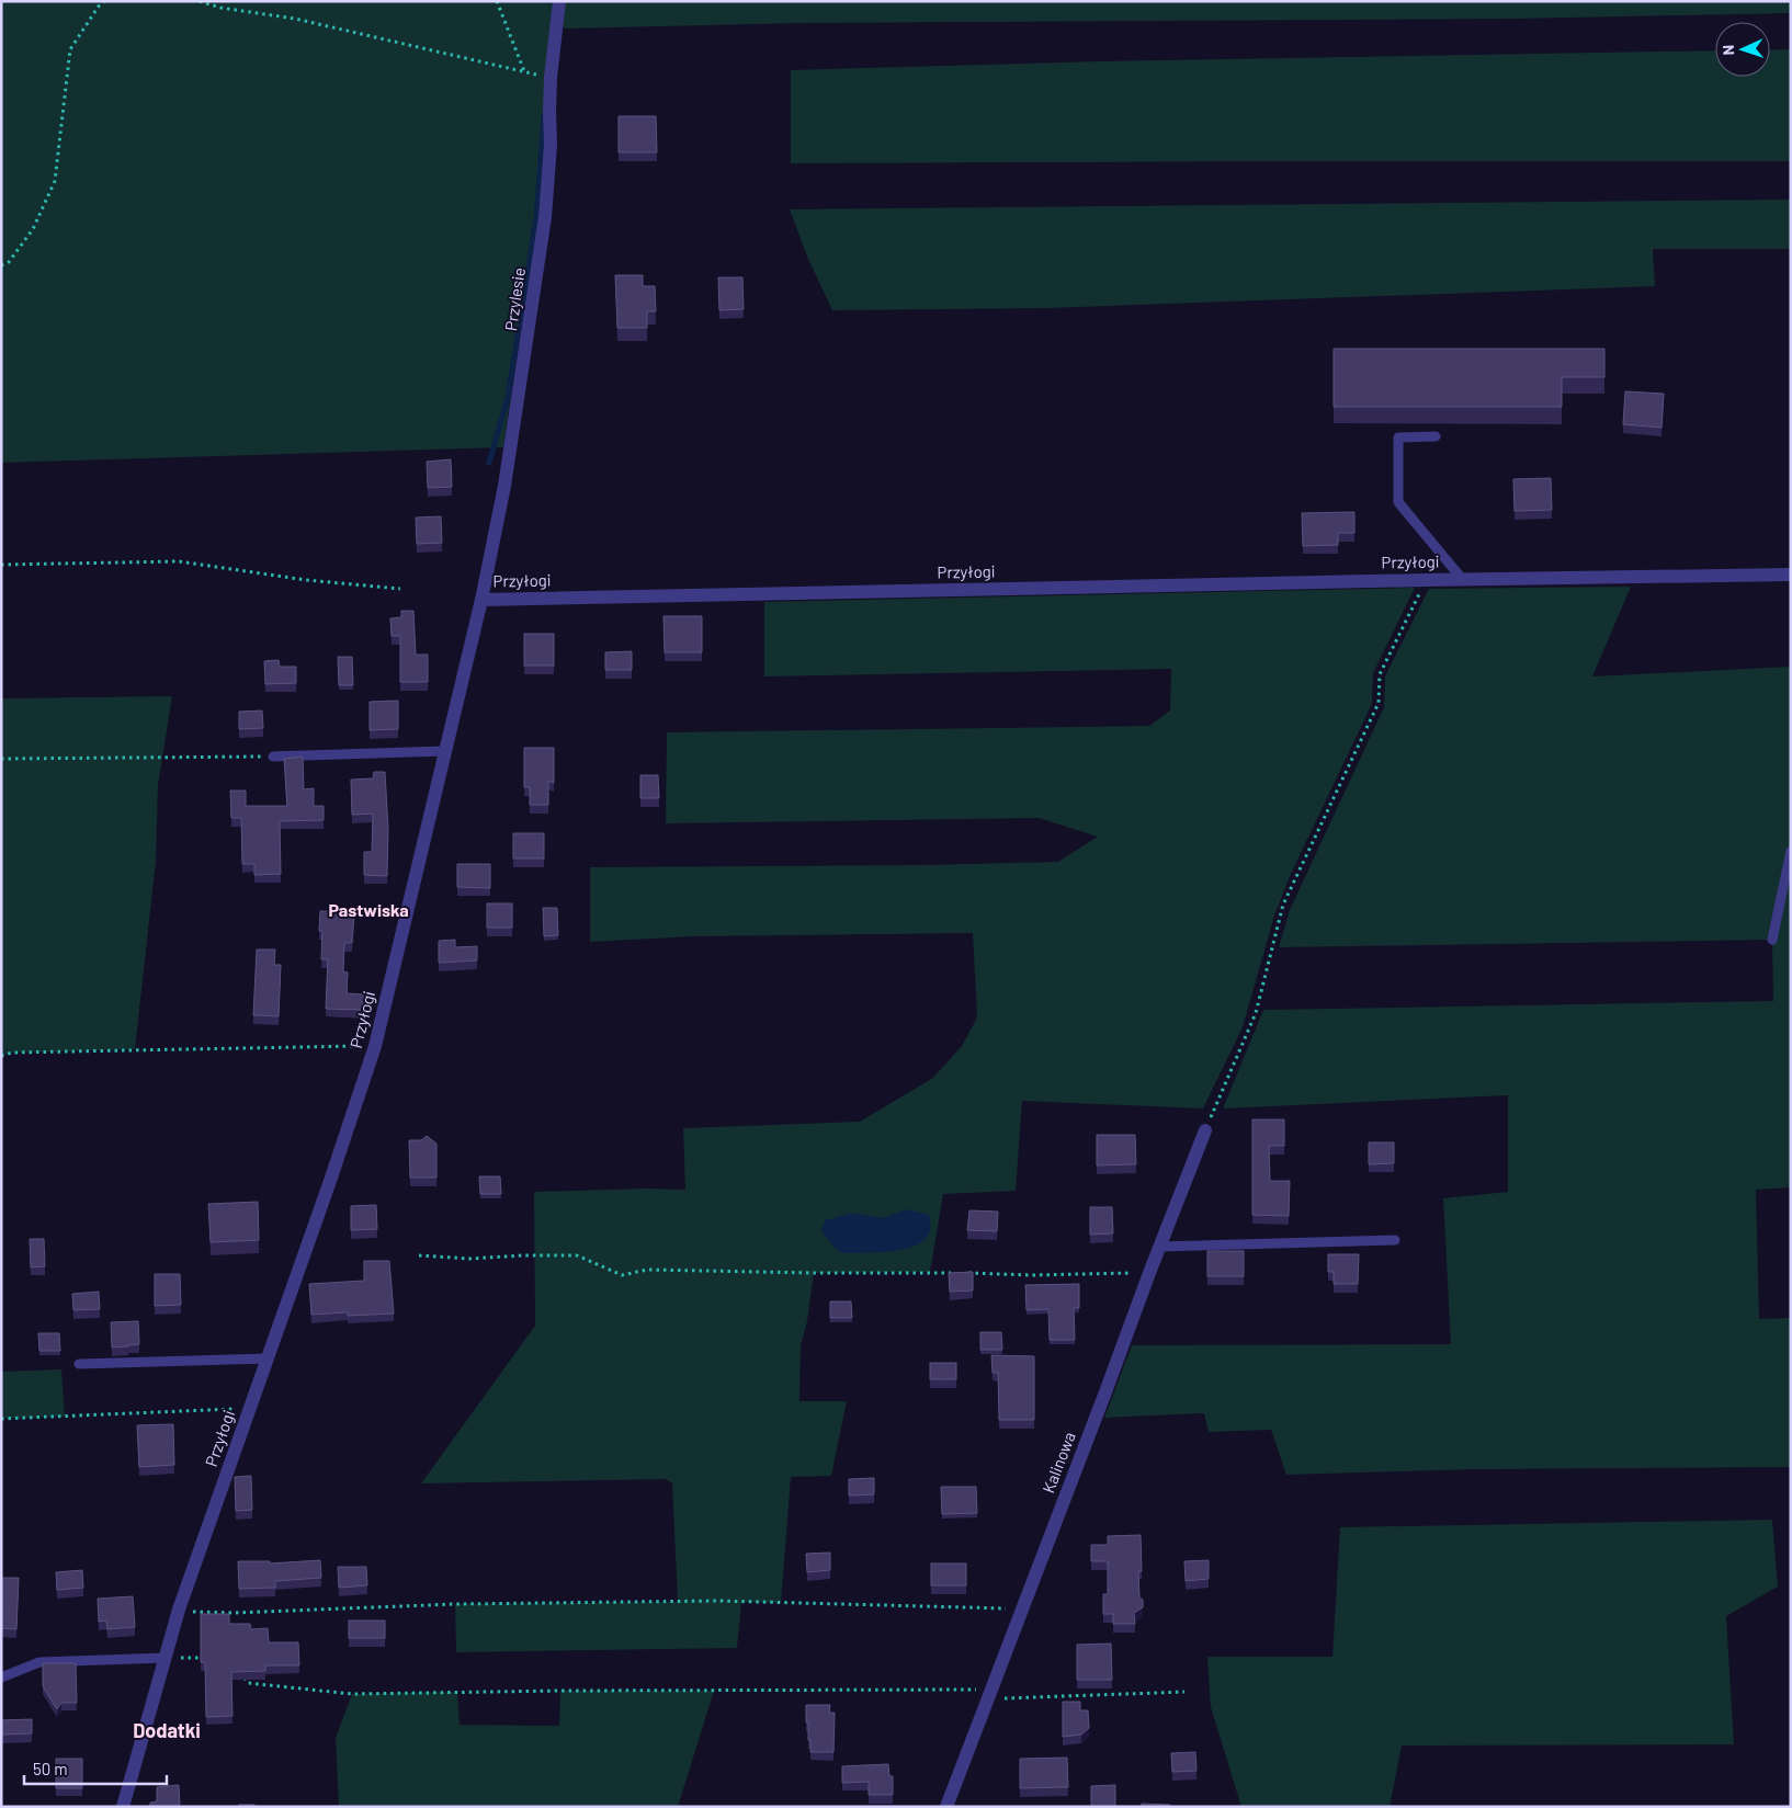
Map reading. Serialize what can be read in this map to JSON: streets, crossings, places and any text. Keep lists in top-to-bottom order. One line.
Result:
{"streets":{"street":["Przylesie","Przyłogi","Kalinowa"]},"crossings":[["Przylesie","Przyłogi"]],"districts":["Pastwiska","Dodatki"],"scale_bar":"50 m","north":"left"}
